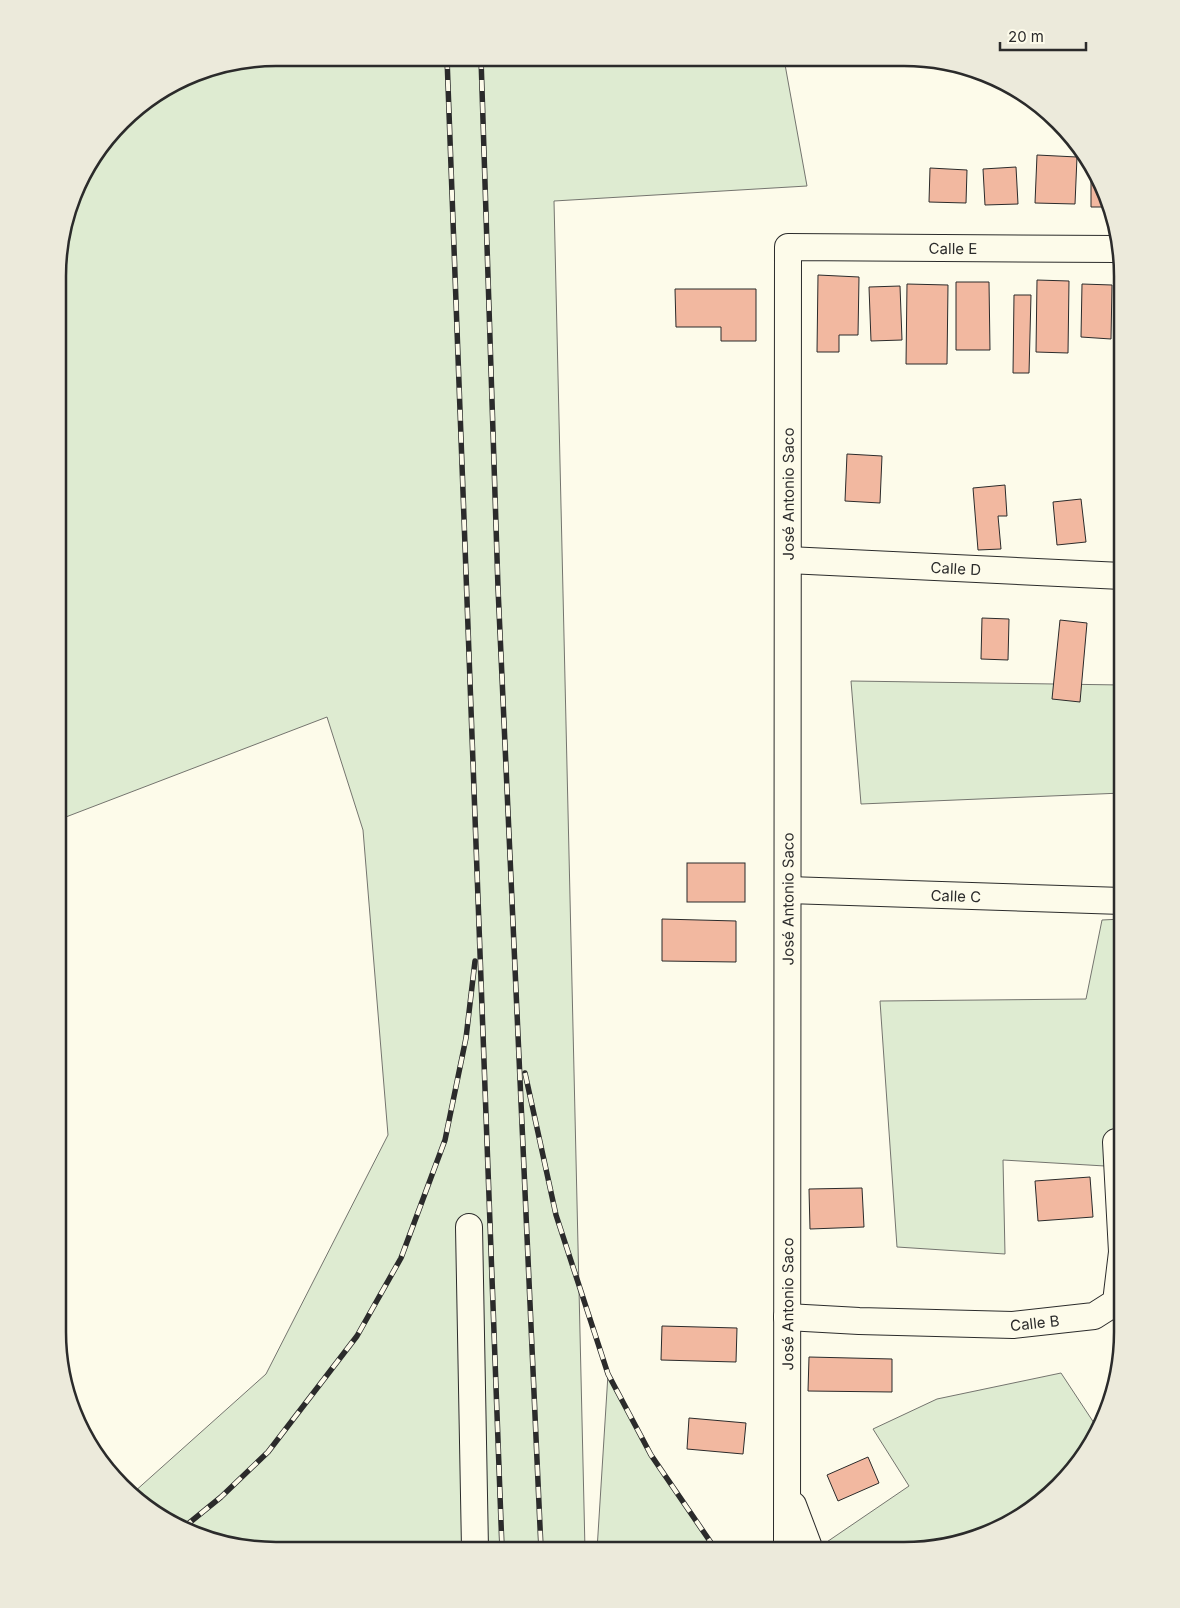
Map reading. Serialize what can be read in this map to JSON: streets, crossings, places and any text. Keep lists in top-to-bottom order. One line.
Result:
{"streets":{"street":["Calle E","José Antonio Saco","Calle D","Calle C","Calle B"]},"crossings":[["Calle E","José Antonio Saco"],["José Antonio Saco","Calle D"],["José Antonio Saco","Calle C"],["José Antonio Saco","Calle B"]],"scale_bar":"20 m"}
